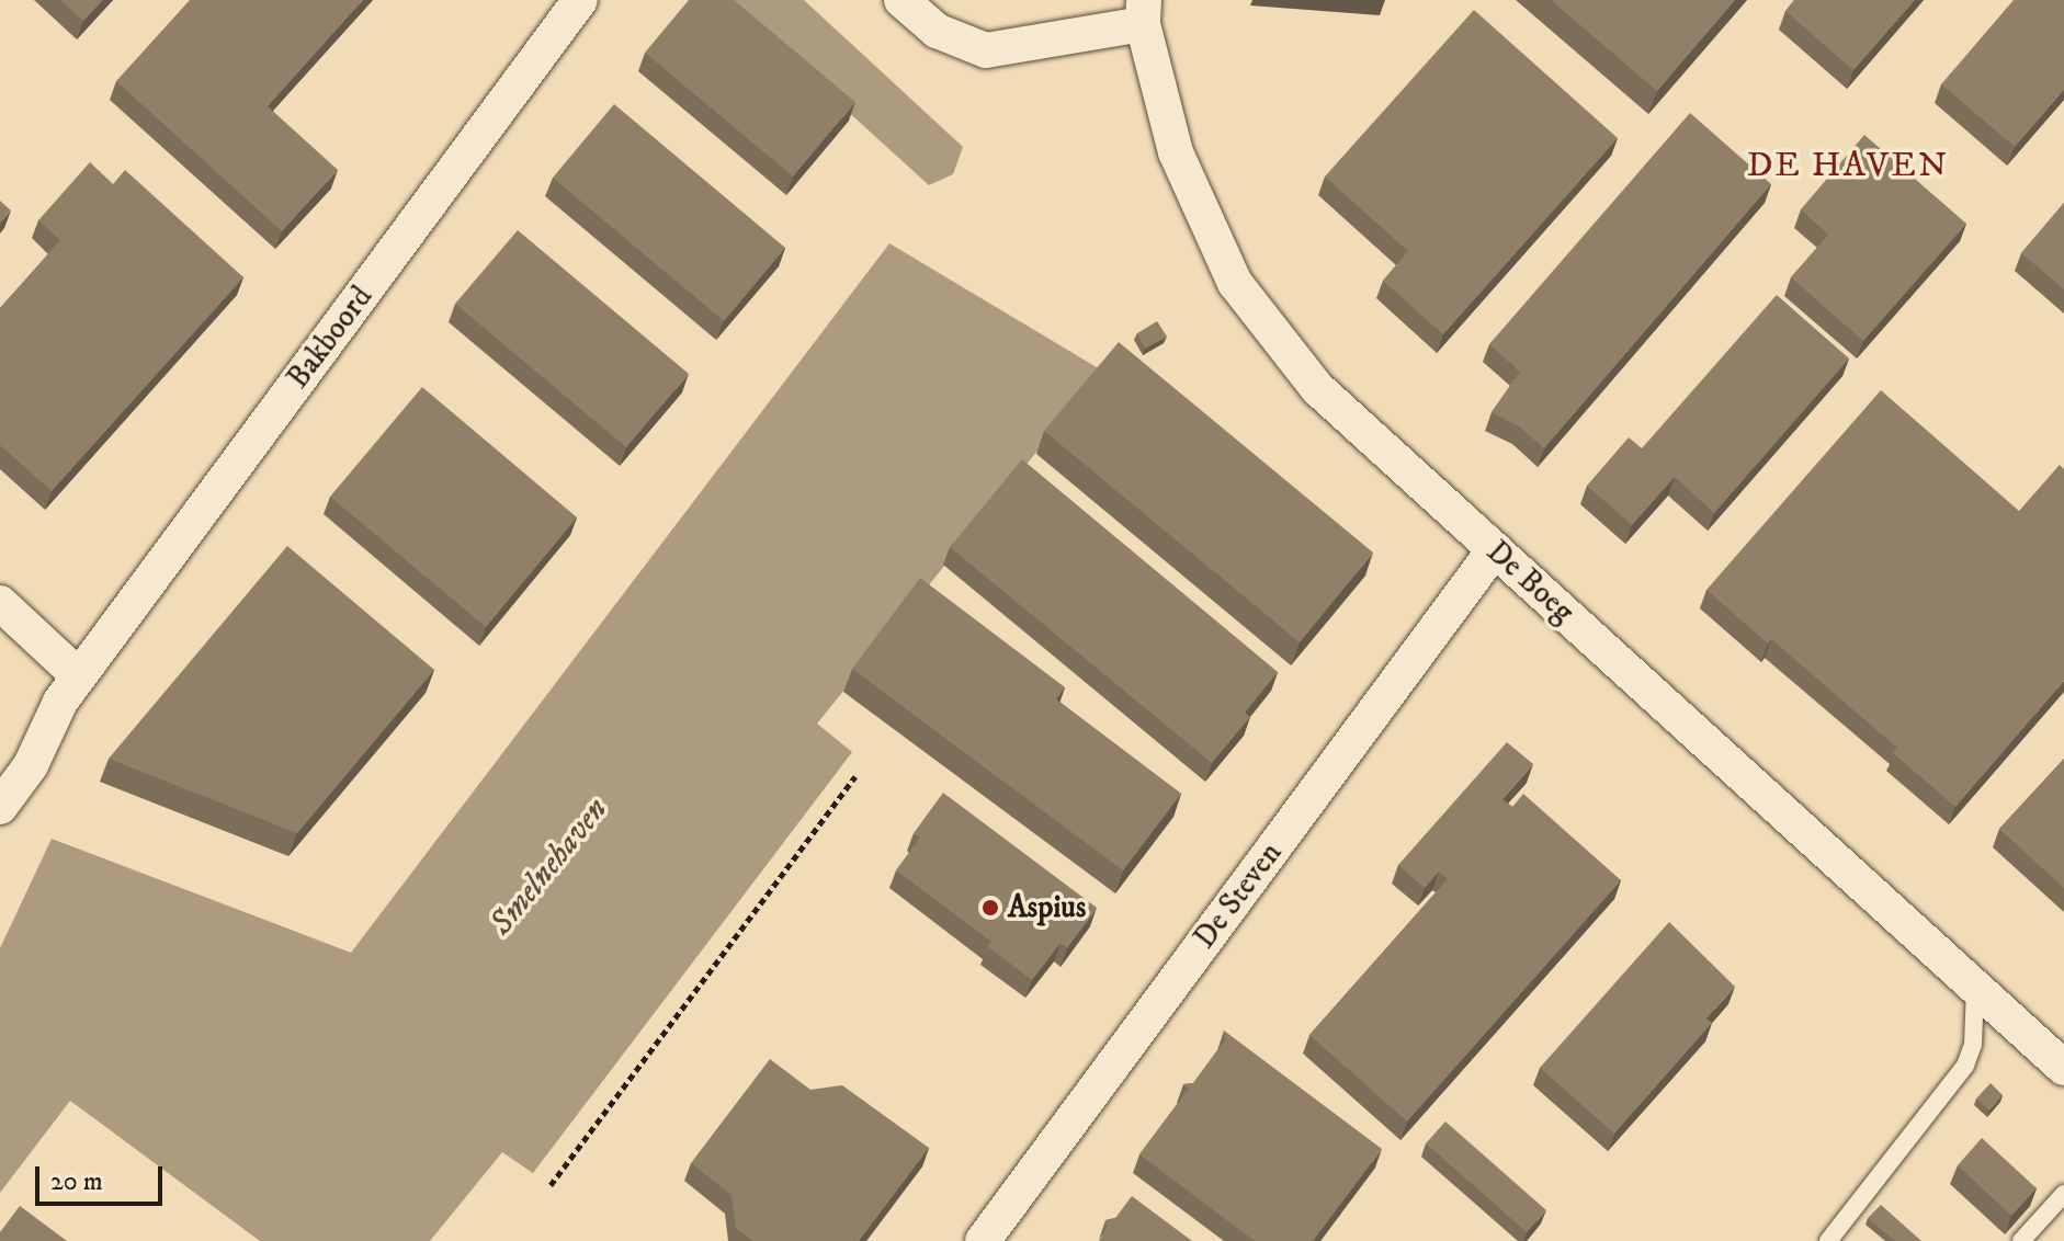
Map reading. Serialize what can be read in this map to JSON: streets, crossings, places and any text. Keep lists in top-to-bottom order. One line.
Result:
{"streets":{"street":["Bakboord","De Boeg","De Steven"]},"crossings":[["De Boeg","De Steven"]],"districts":["DE HAVEN"],"water":["Smelnehaven"],"places":["Aspius"],"scale_bar":"20 m"}
